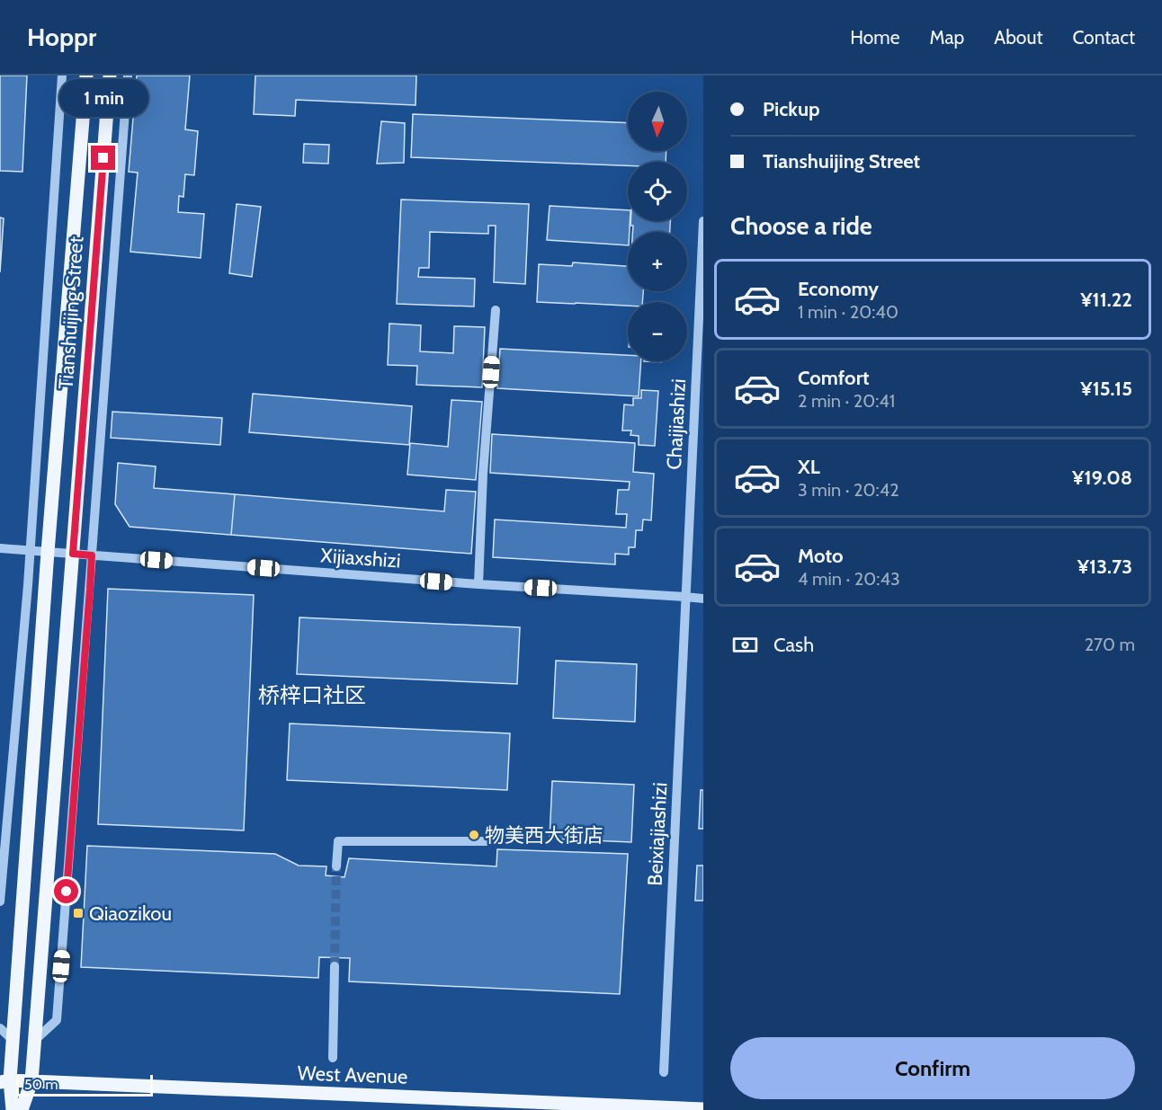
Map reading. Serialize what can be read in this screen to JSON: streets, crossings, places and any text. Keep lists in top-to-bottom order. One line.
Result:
{"streets":{"main road":["Tianshuijing Street","West Avenue"],"street":["Chaijiashizi","Xijiaxshizi","Beixiajiashizi"]},"crossings":[["Tianshuijing Street","Xijiaxshizi"],["Chaijiashizi","Xijiaxshizi"],["Chaijiashizi","Beixiajiashizi"],["Xijiaxshizi","Beixiajiashizi"]],"districts":["桥梓口社区"],"places":{"other":["物美西大街店"],"transit":["Qiaozikou"]},"scale_bar":"50 m","north":"bottom","page":{"header":"Hoppr","nav":["Home","Map","About","Contact"],"banner":["Pickup","Tianshuijing Street"],"bubble":"1 min","map_buttons":["+","−"],"heading":"Choose a ride","list":[{"name":"Economy","note":"1 min · 20:40","value":"¥11.22"},{"name":"Comfort","note":"2 min · 20:41","value":"¥15.15"},{"name":"XL","note":"3 min · 20:42","value":"¥19.08"},{"name":"Moto","note":"4 min · 20:43","value":"¥13.73"}],"pay":["Cash","270 m"],"buttons":"Confirm","scale":"50 m"}}
